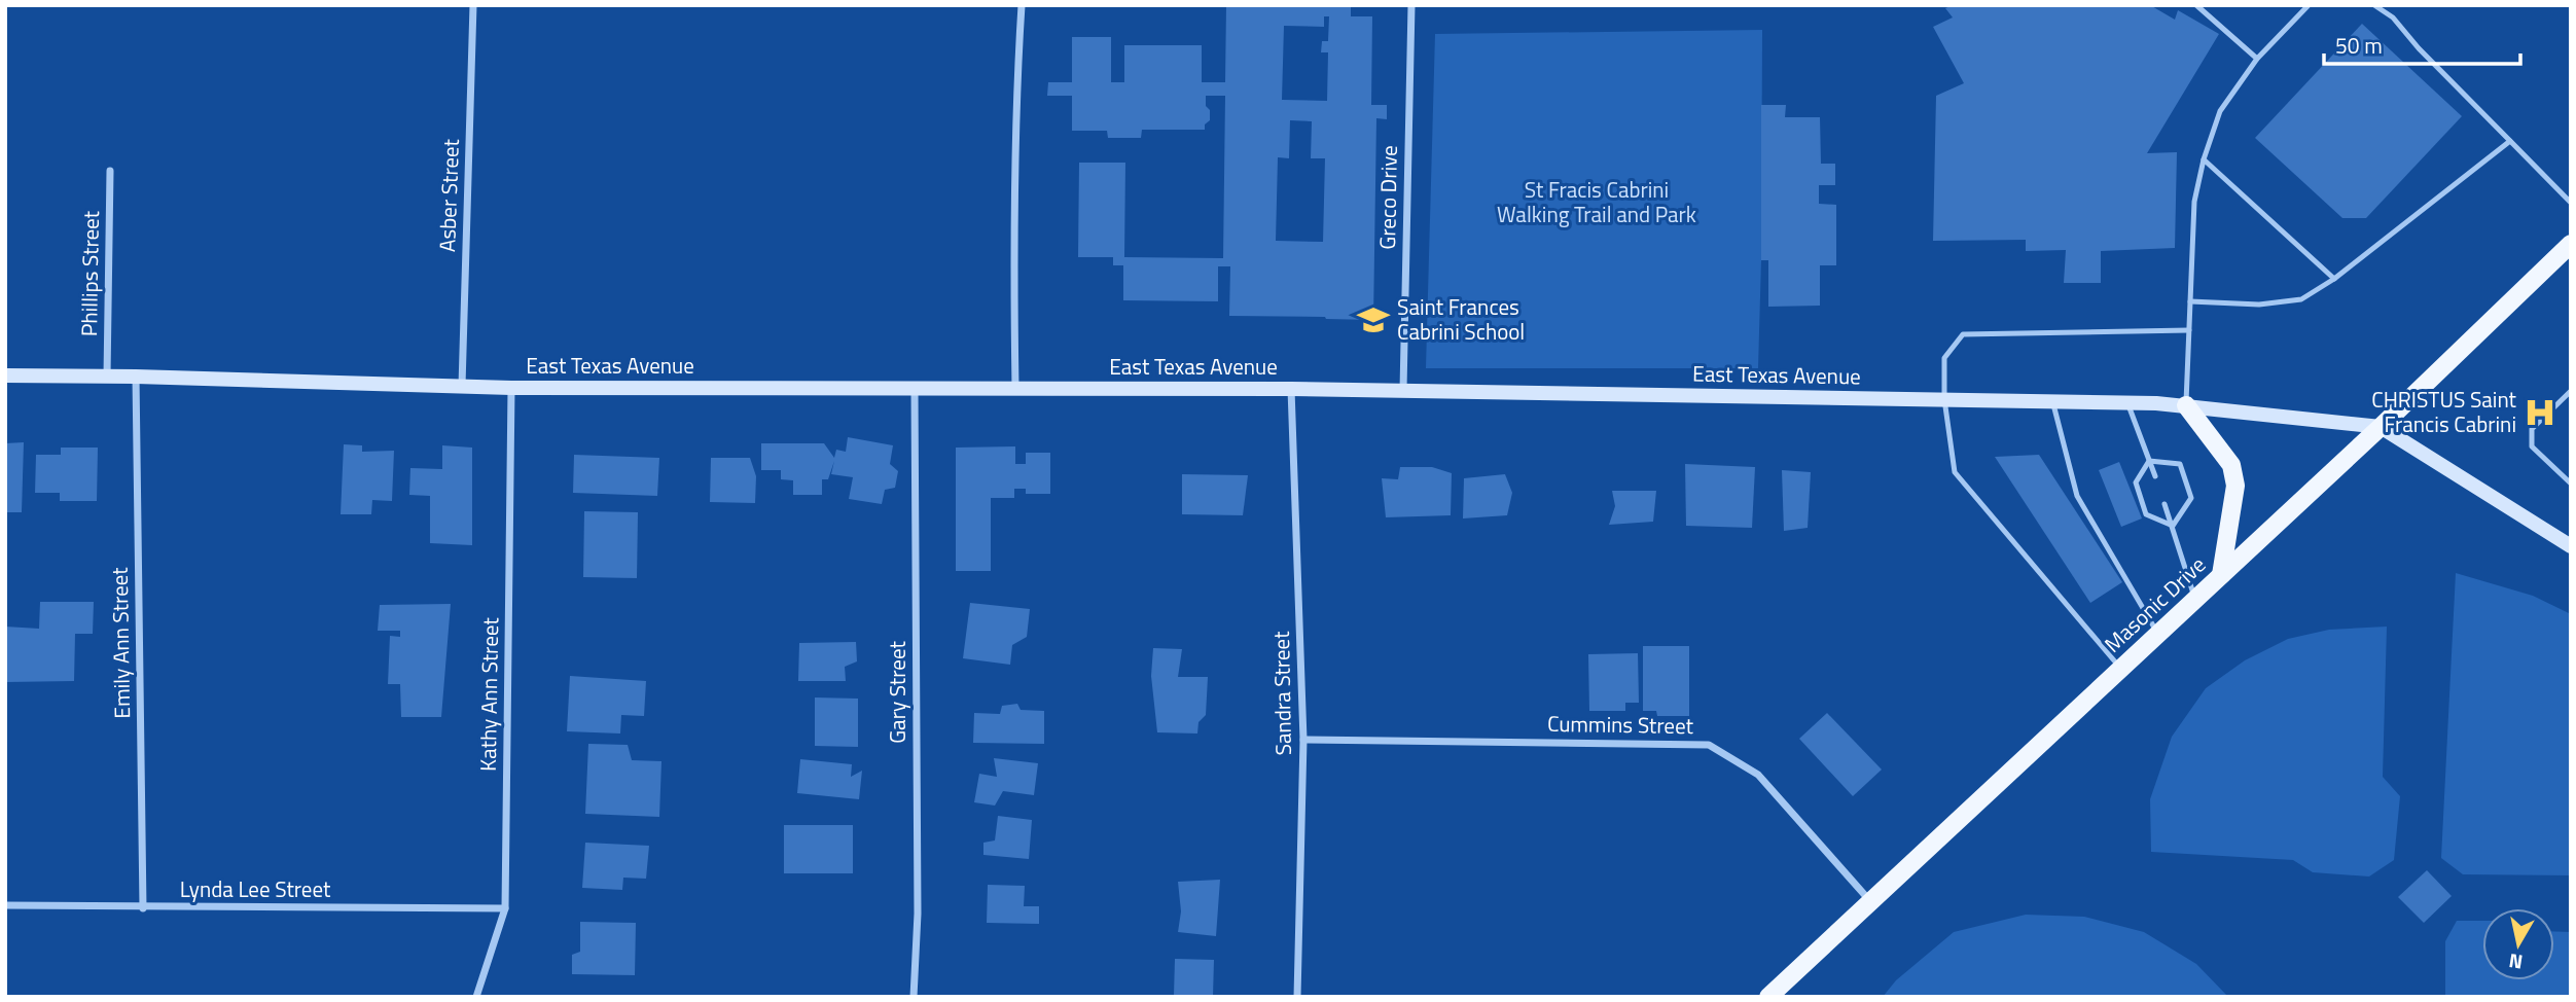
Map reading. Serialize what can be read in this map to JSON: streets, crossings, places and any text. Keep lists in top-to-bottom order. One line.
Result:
{"streets":{"main road":["Masonic Drive"],"street":["Asber Street","Greco Drive","Phillips Street","East Texas Avenue","Emily Ann Street","Gary Street","Sandra Street","Kathy Ann Street","Cummins Street","Lynda Lee Street"]},"crossings":[["Asber Street","East Texas Avenue"],["Greco Drive","East Texas Avenue"],["Phillips Street","East Texas Avenue"],["East Texas Avenue","Masonic Drive"],["East Texas Avenue","Emily Ann Street"],["East Texas Avenue","Gary Street"],["East Texas Avenue","Sandra Street"],["East Texas Avenue","Kathy Ann Street"],["Masonic Drive","Cummins Street"],["Emily Ann Street","Lynda Lee Street"],["Sandra Street","Cummins Street"],["Kathy Ann Street","Lynda Lee Street"]],"parks":["St Fracis Cabrini Walking Trail and Park"],"places":{"school or university":["Saint Frances Cabrini School"],"hospital":["CHRISTUS Saint Francis Cabrini"]},"scale_bar":"50 m","north":"bottom"}
